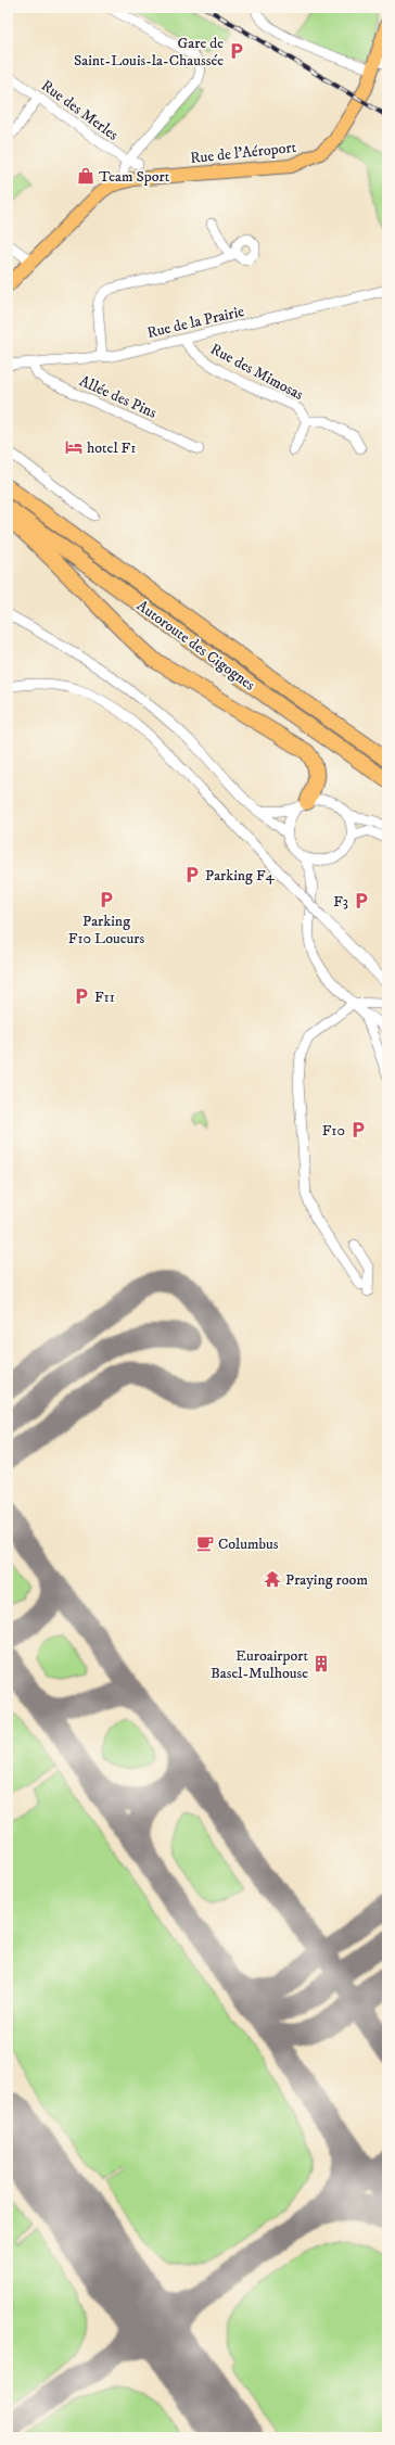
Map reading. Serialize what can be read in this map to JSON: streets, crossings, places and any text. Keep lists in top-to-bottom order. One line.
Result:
{"streets":{"highway":["Autoroute des Cigognes"],"main road":["Rue de l'Aéroport"],"street":["Rue des Merles","Rue de la Prairie","Rue des Mimosas","Allée des Pins"]},"crossings":[["Rue de la Prairie","Rue des Mimosas"],["Rue de la Prairie","Allée des Pins"]],"places":{"parking":["Gare de Saint-Louis-la-Chaussée","Parking F4","Parking F10 Loueurs","F3","F11","F10"],"shop":["Team Sport"],"hotel":["hotel F1"],"cafe":["Columbus"],"temple":["Praying room"],"building":["Euroairport Basel-Mulhouse"]}}
